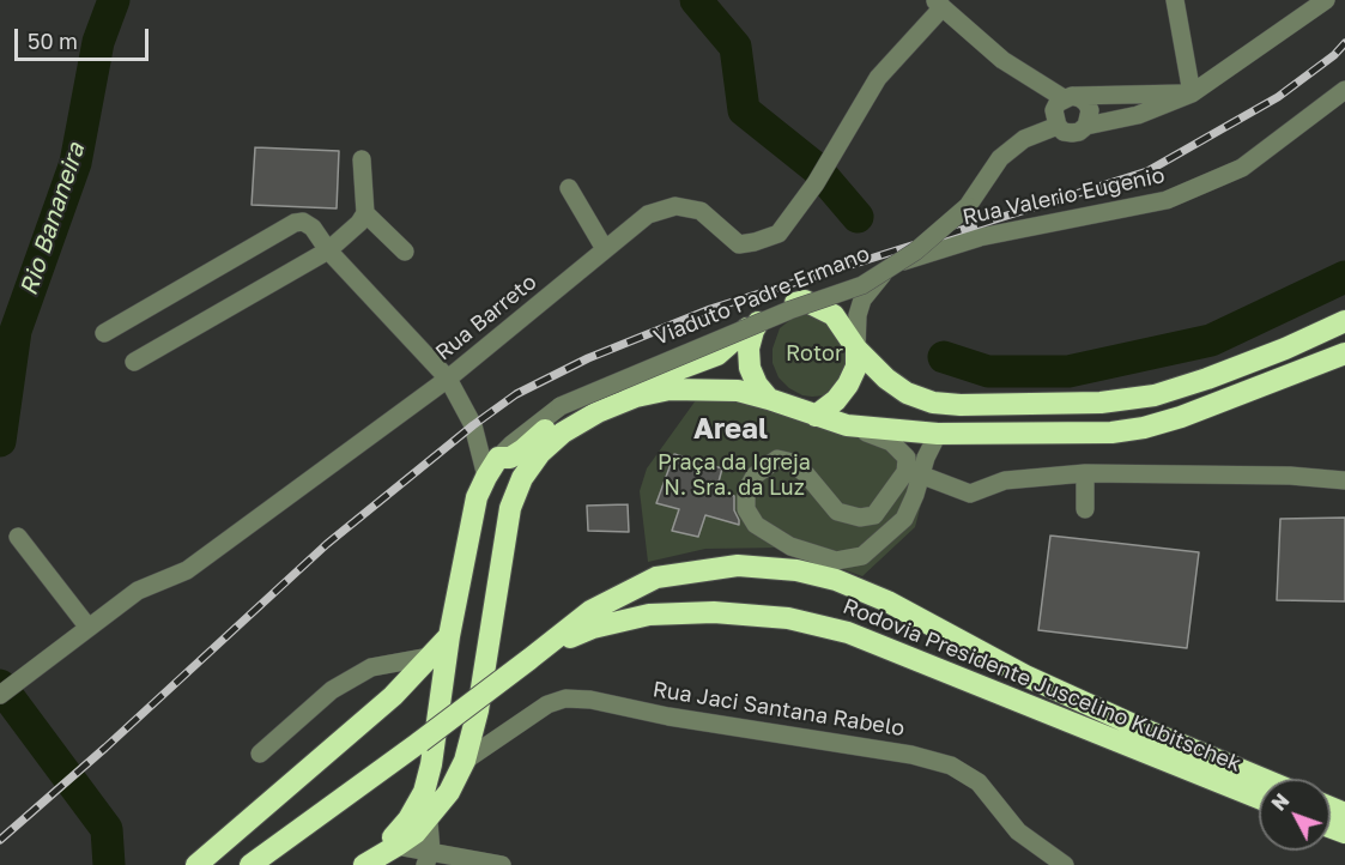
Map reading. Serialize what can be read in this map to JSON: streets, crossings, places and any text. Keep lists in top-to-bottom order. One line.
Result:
{"streets":{"highway":["Rodovia Presidente Juscelino Kubitschek"],"street":["Rua Valerio Eugenio","Viaduto Padre Ermano","Rua Barreto","Rua Jaci Santana Rabelo"]},"districts":["Areal"],"water":["Rio Bananeira"],"parks":["Rotor","Praça da Igreja N. Sra. da Luz"],"scale_bar":"50 m","north":"top left"}
